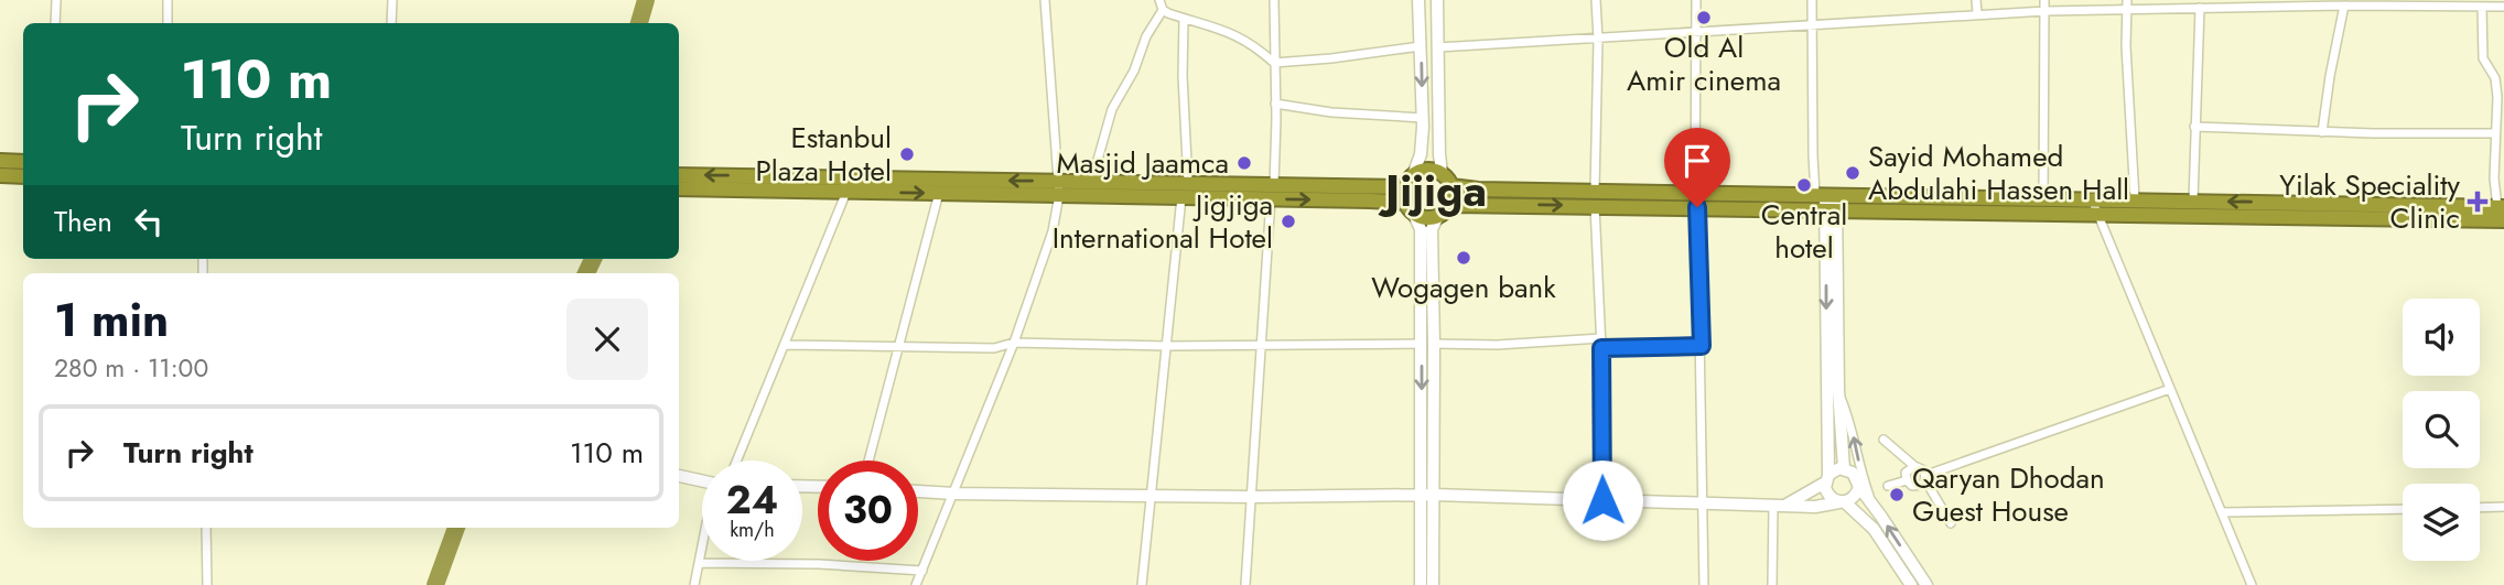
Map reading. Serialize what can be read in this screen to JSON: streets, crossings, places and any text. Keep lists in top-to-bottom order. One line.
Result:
{"districts":["Jijiga"],"places":{"other":["Old Al Amir cinema","Estanbul Plaza Hotel","Masjid Jaamca","Sayid Mohamed Abdulahi Hassen Hall","Central hotel","Jigjiga International Hotel","Wogagen bank","Qaryan Dhodan Guest House"],"health":["Yilak Speciality Clinic"]},"page":{"turn":["110 m","Turn right"],"then":"Then","heading":["1 min","280 m · 11:00"],"list":[{"name":"Turn right","value":"110 m"}],"speed":"24 km/h","limit":"30"}}
